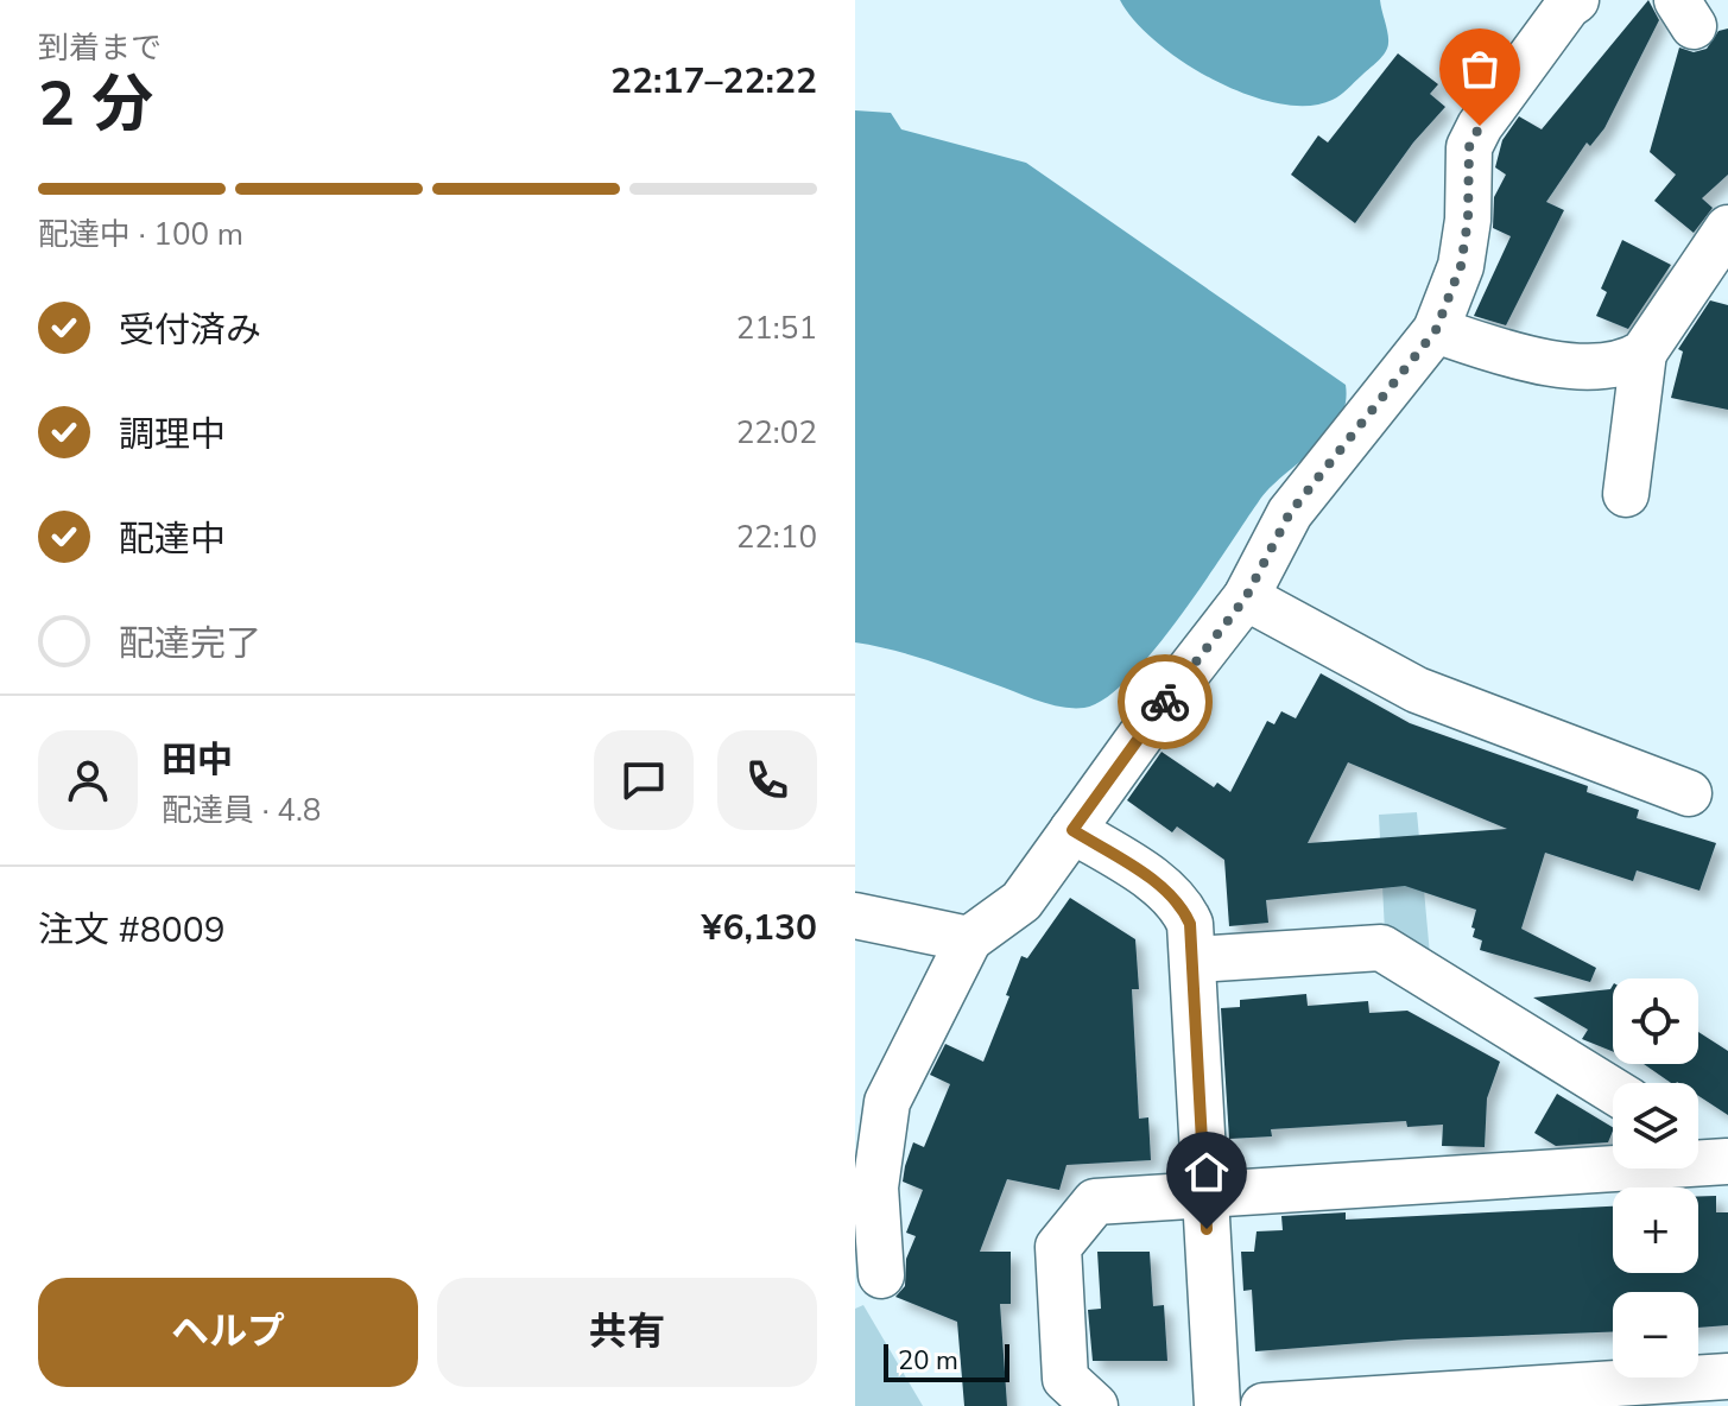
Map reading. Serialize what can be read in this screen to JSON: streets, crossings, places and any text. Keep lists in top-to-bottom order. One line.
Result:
{"scale_bar":"20 m","page":{"heading":["2 分","到着まで","22:17–22:22"],"panel":["田中","配達員 · 4.8","注文 #8009","¥6,130"],"bar":"配達中 · 100 m","list":[["受付済み","21:51"],["調理中","22:02"],["配達中","22:10"],"配達完了"],"map_buttons":["+","−"],"buttons":["ヘルプ","共有"],"scale":"20 m"}}
